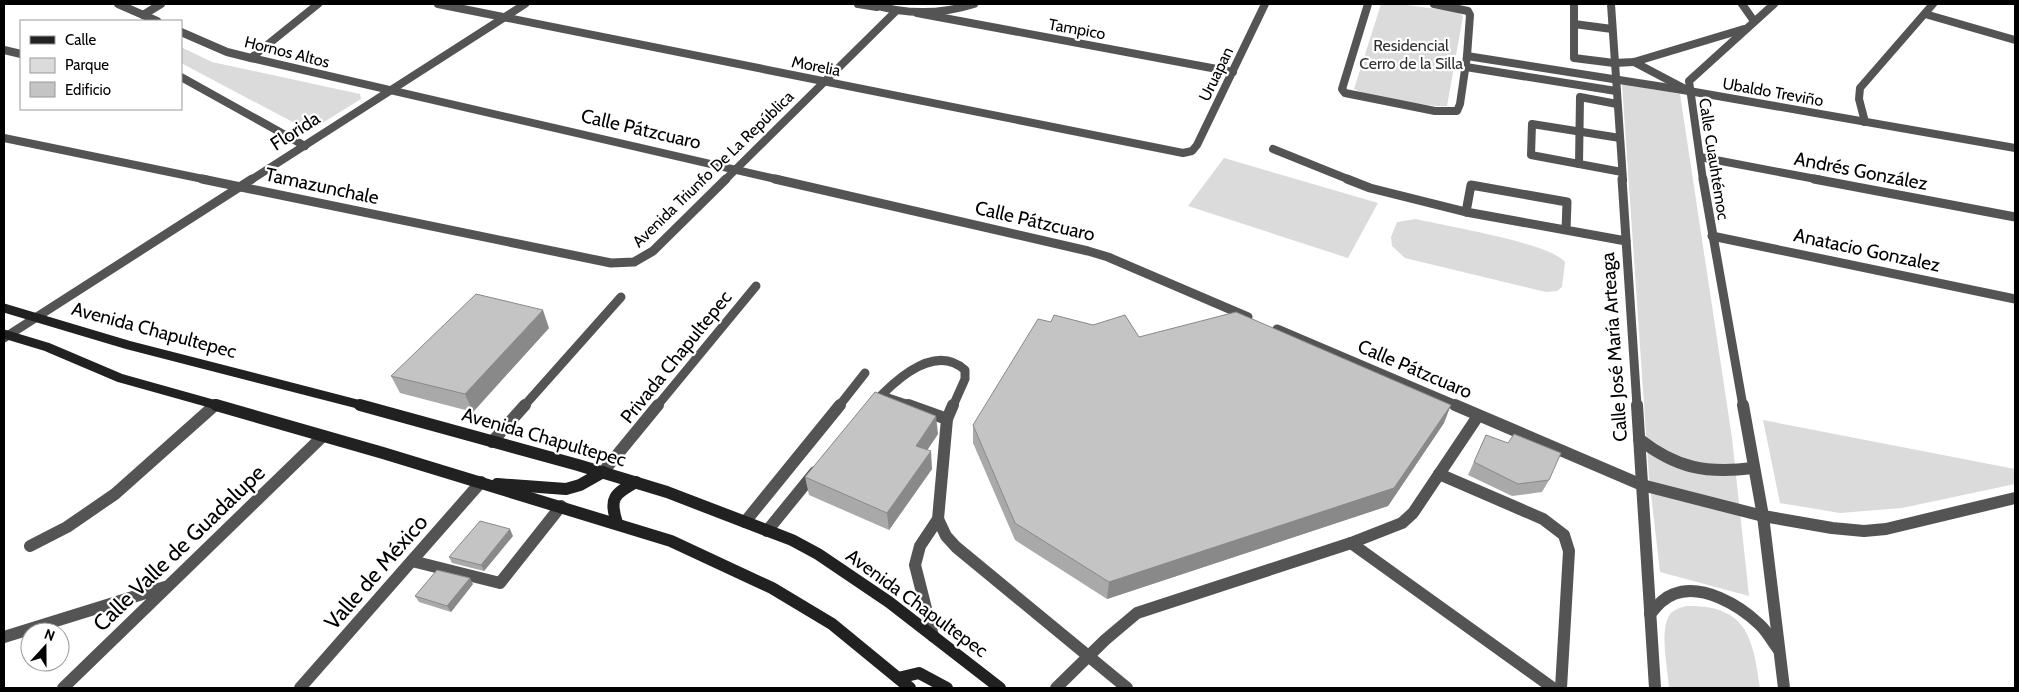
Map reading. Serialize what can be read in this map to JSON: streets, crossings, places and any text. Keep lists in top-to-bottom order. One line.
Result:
{"streets":{"main road":["Avenida Chapultepec"],"street":["Tampico","Hornos Altos","Morelia","Uruapan","Ubaldo Treviño","Calle Pátzcuaro","Florida","Calle Cuauhtémoc","Avenida Triunfo De La República","Andrés González","Tamazunchale","Anatacio Gonzalez","Calle José María Arteaga","Privada Chapultepec","Calle Valle de Guadalupe","Valle de México"]},"crossings":[["Tampico","Uruapan"],["Hornos Altos","Calle Pátzcuaro"],["Hornos Altos","Florida"],["Morelia","Uruapan"],["Morelia","Florida"],["Morelia","Avenida Triunfo De La República"],["Ubaldo Treviño","Calle Cuauhtémoc"],["Ubaldo Treviño","Calle José María Arteaga"],["Calle Pátzcuaro","Florida"],["Calle Pátzcuaro","Avenida Triunfo De La República"],["Calle Pátzcuaro","Calle José María Arteaga"],["Florida","Tamazunchale"],["Florida","Avenida Chapultepec"],["Calle Cuauhtémoc","Andrés González"],["Calle Cuauhtémoc","Anatacio Gonzalez"],["Avenida Triunfo De La República","Tamazunchale"],["Avenida Chapultepec","Privada Chapultepec"]],"parks":["Residencial Cerro de la Silla"],"legend":["Calle","Parque","Edificio"],"north":"top"}
